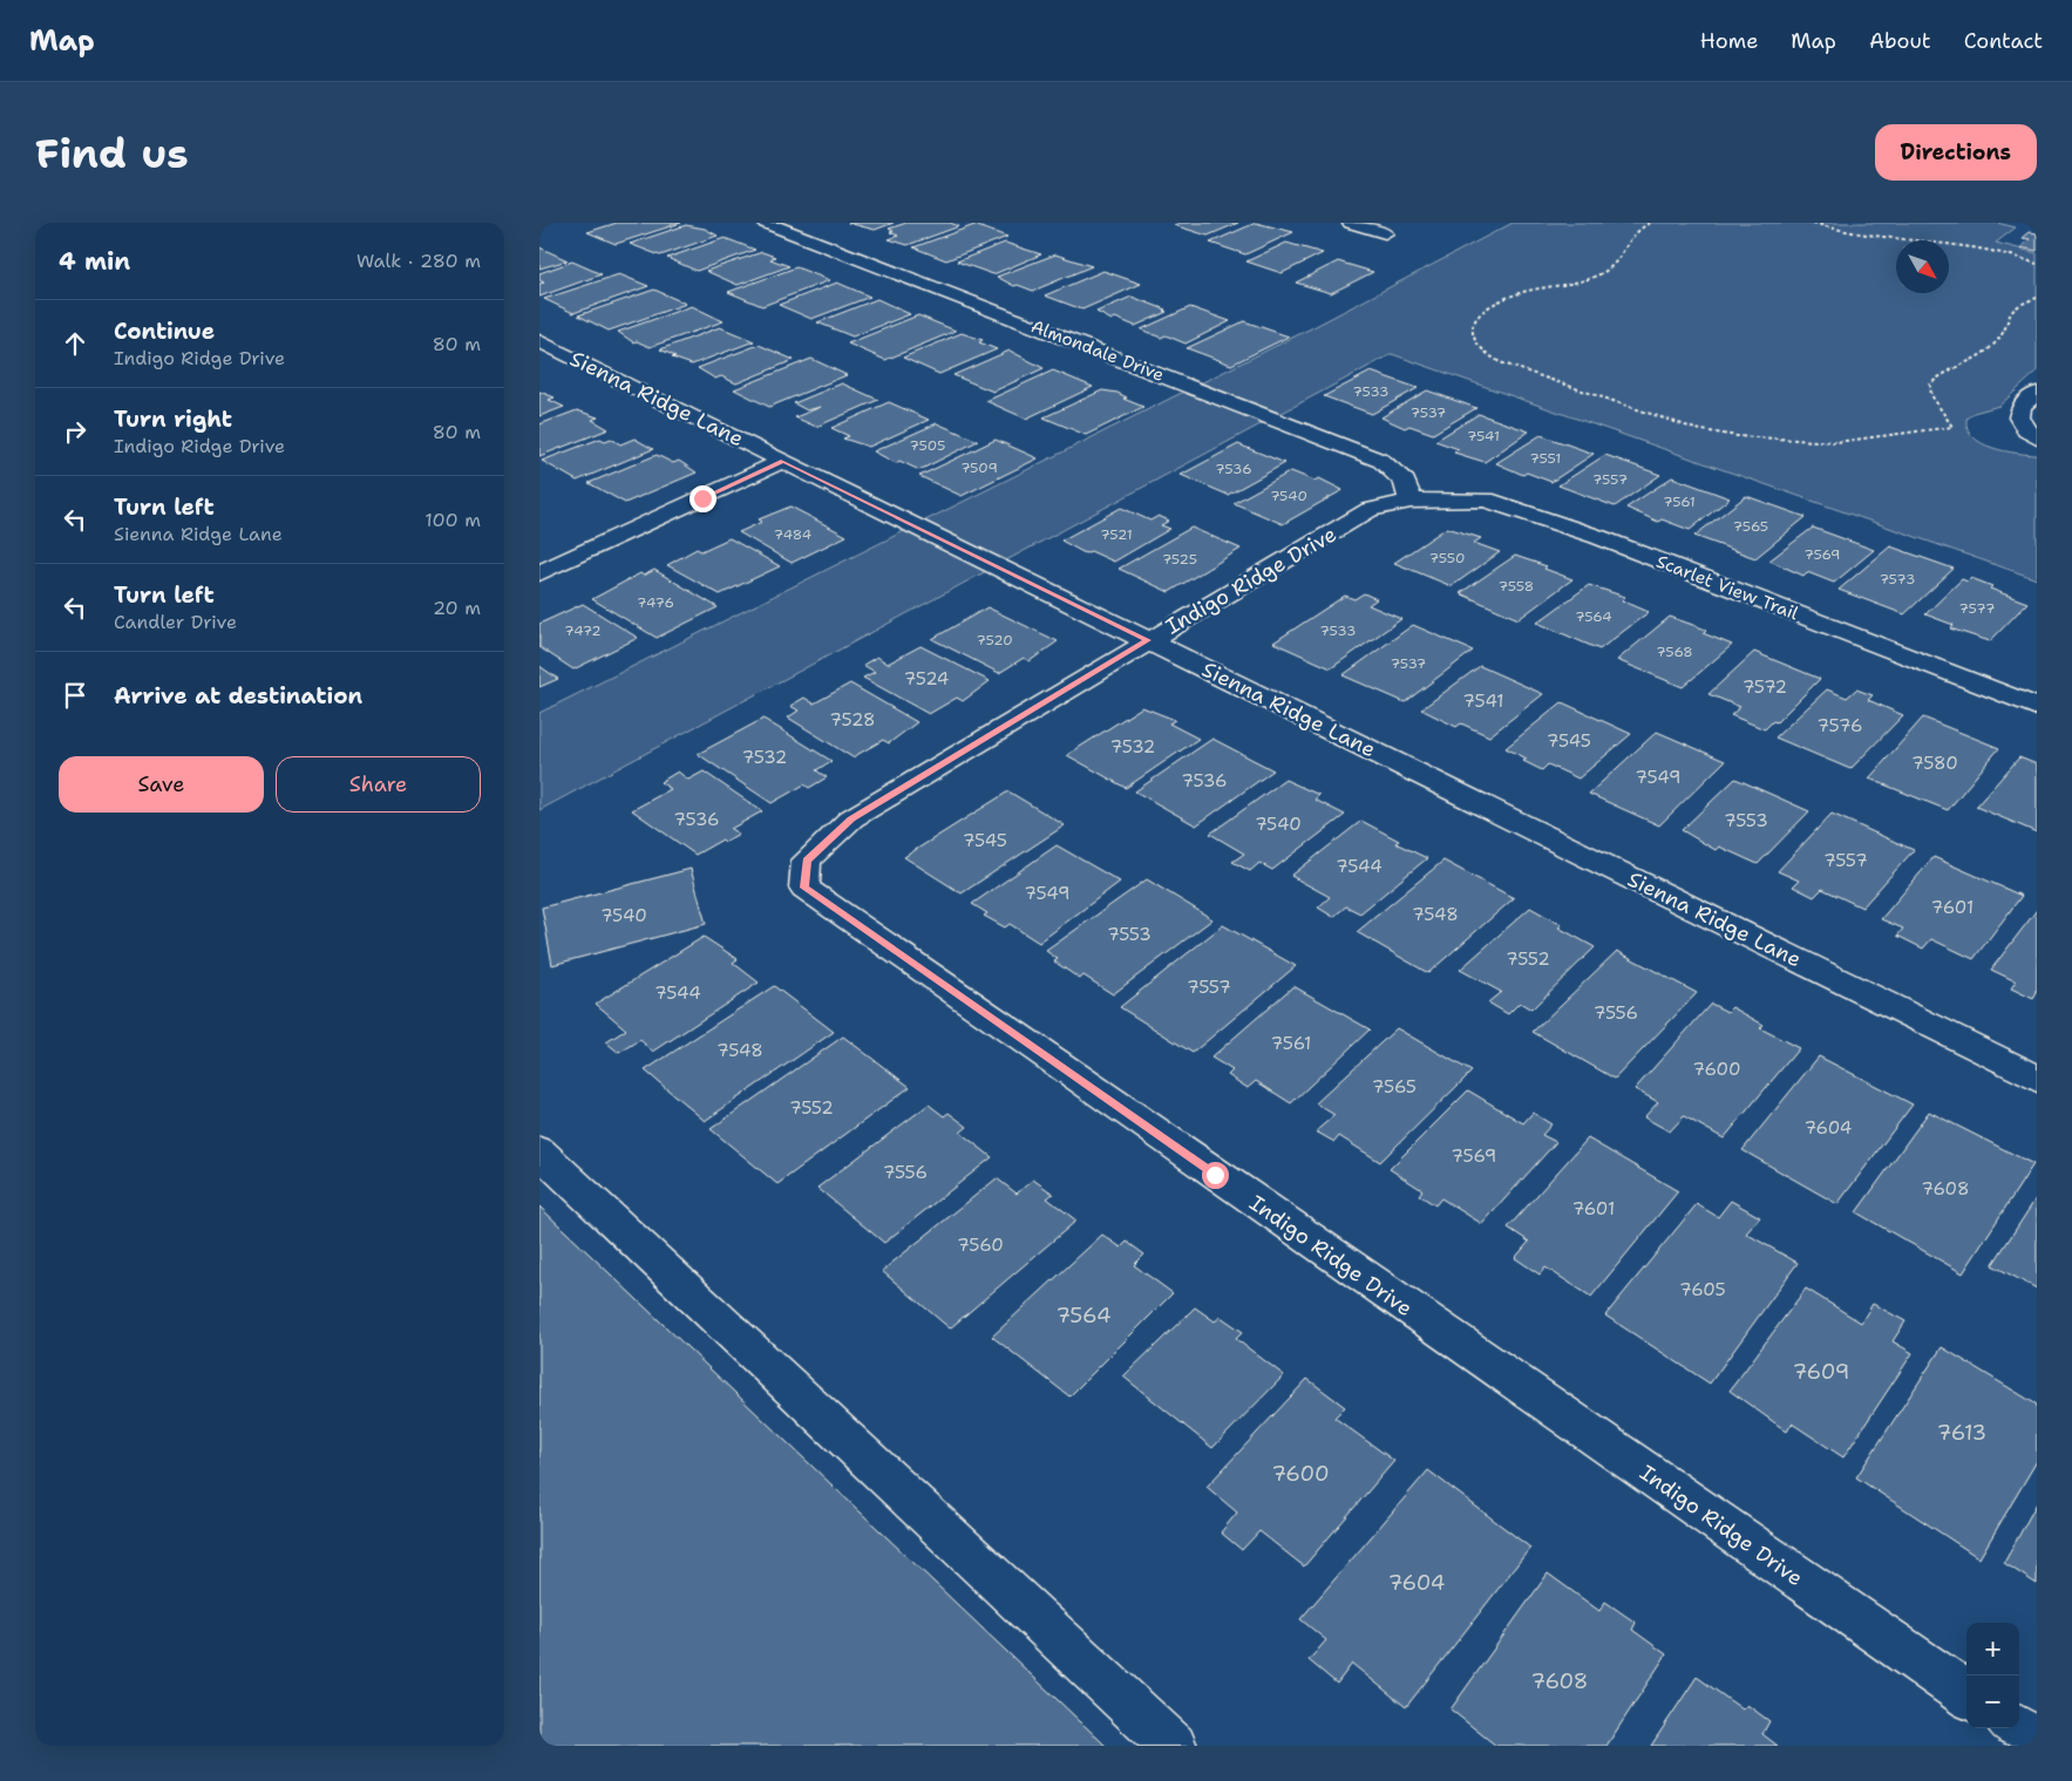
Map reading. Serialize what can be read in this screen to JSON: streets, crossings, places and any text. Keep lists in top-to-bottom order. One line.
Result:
{"streets":{"street":["Almondale Drive","Sienna Ridge Lane","Indigo Ridge Drive","Scarlet View Trail"]},"crossings":[["Almondale Drive","Indigo Ridge Drive"],["Almondale Drive","Scarlet View Trail"],["Sienna Ridge Lane","Indigo Ridge Drive"],["Indigo Ridge Drive","Scarlet View Trail"]],"house_numbers":["7533","7537","7541","7505","7551","7509","7536","7557","7540","7561","7565","7484","7521","7569","7550","7525","7573","7558","7476","7577","7564","7472","7533","7520","7568","7537","7524","7572","7541","7528","7576","7545","7532","7532","7580","7549","7536","7536","7553","7540","7545","7557","7544","7549","7601","7548","7540","7553","7552","7557","7544","7556","7561","7548","7600","7565","7552","7604","7569","7556","7608","7601","7560","7605","7564","7609","7613","7600","7604","7608"],"north":"bottom right","page":{"header":"Map","nav":["Home","Map","About","Contact"],"buttons":["Directions",["Save","Share"]],"title":"Find us","heading":["4 min","Walk · 280 m"],"list":[["Continue","Indigo Ridge Drive","80 m"],["Turn right","Indigo Ridge Drive","80 m"],["Turn left","Sienna Ridge Lane","100 m"],["Turn left","Candler Drive","20 m"],"Arrive at destination"],"map_buttons":["+","−"]}}
